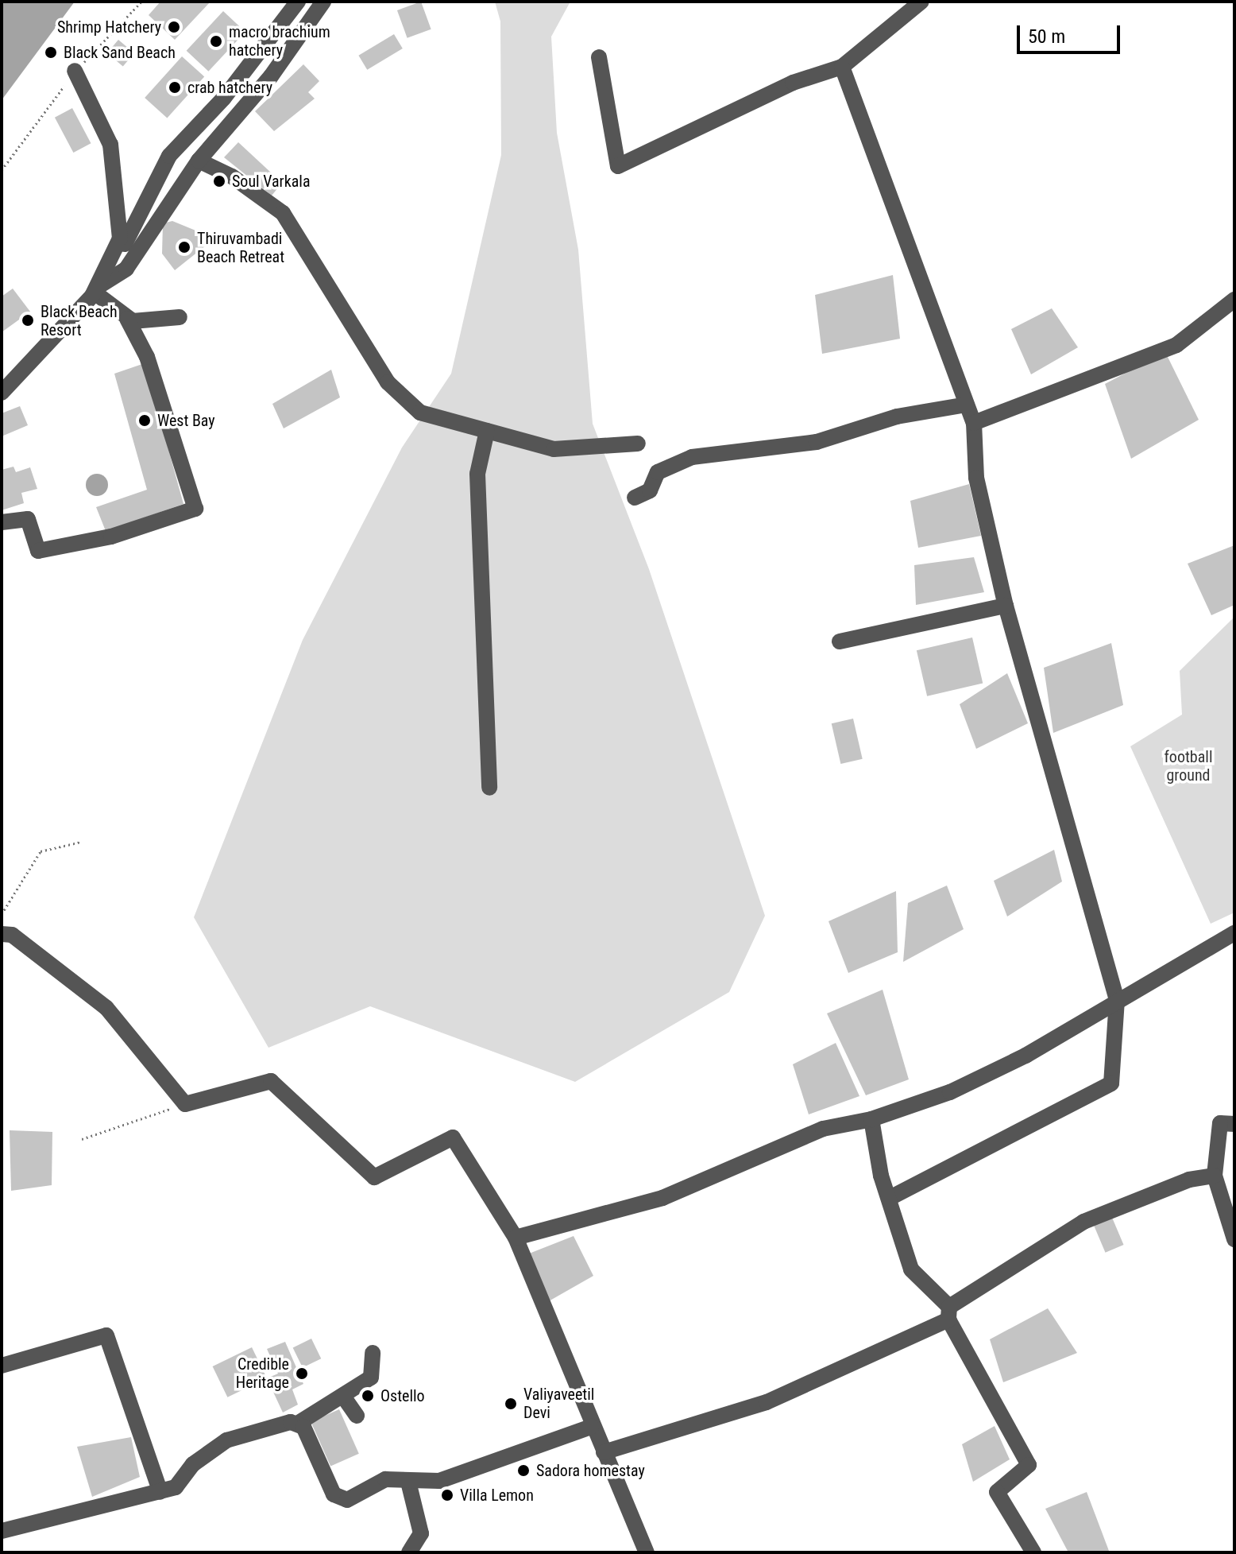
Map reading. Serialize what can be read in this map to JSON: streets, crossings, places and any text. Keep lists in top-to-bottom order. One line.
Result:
{"parks":["football ground"],"places":["Shrimp Hatchery","macro brachium hatchery","Black Sand Beach","crab hatchery","Soul Varkala","Thiruvambadi Beach Retreat","Black Beach Resort","West Bay","Credible Heritage","Ostello","Valiyaveetil Devi","Sadora homestay","Villa Lemon"],"scale_bar":"50 m"}
